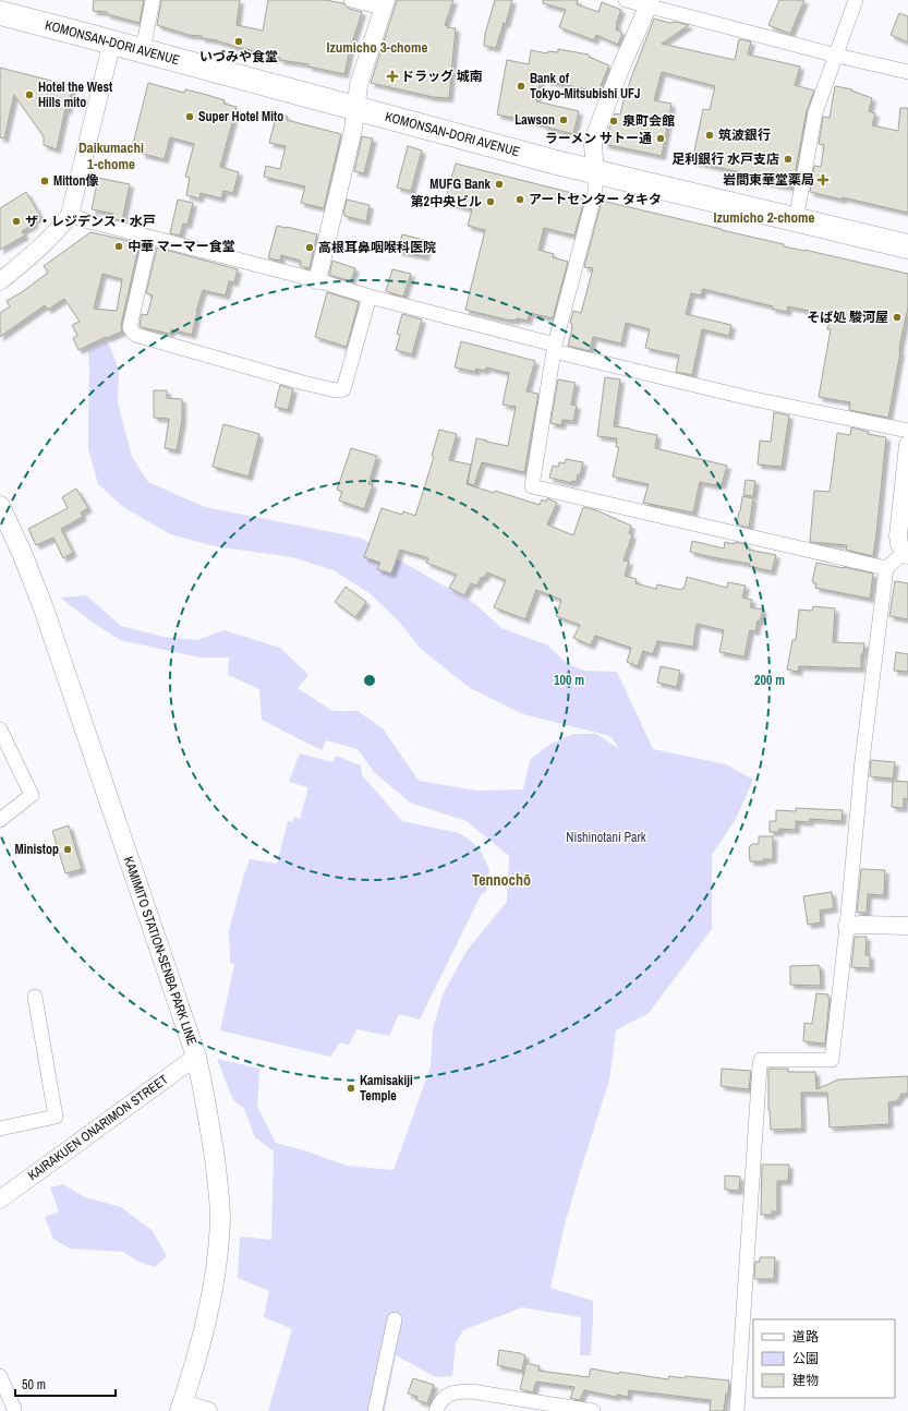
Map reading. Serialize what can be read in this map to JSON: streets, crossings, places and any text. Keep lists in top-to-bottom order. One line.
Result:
{"streets":{"highway":["KOMONSAN-DORI AVENUE"],"main road":["KAMIMITO STATION-SENBA PARK LINE"],"street":["KAIRAKUEN ONARIMON STREET"]},"crossings":[["KAMIMITO STATION-SENBA PARK LINE","KAIRAKUEN ONARIMON STREET"]],"districts":["Izumicho 3-chome","Daikumachi 1-chome","Izumicho 2-chome","Tennochō"],"parks":["Nishinotani Park"],"places":{"other":["いづみや食堂","Bank of Tokyo-Mitsubishi UFJ","Hotel the West Hills mito","Super Hotel Mito","Lawson","泉町会館","筑波銀行","ラーメン サトー通","足利銀行 水戸支店","Mitton像","MUFG Bank","アートセンター タキタ","第2中央ビル","ザ・レジデンス・水戸","中華 マーマー食堂","高根耳鼻咽喉科医院","そば処 駿河屋","Ministop","Kamisakiji Temple"],"health":["ドラッグ 城南","岩間東華堂薬局"]},"legend":["道路","公園","建物"],"scale_bar":"50 m","rings":["100 m","200 m"]}
